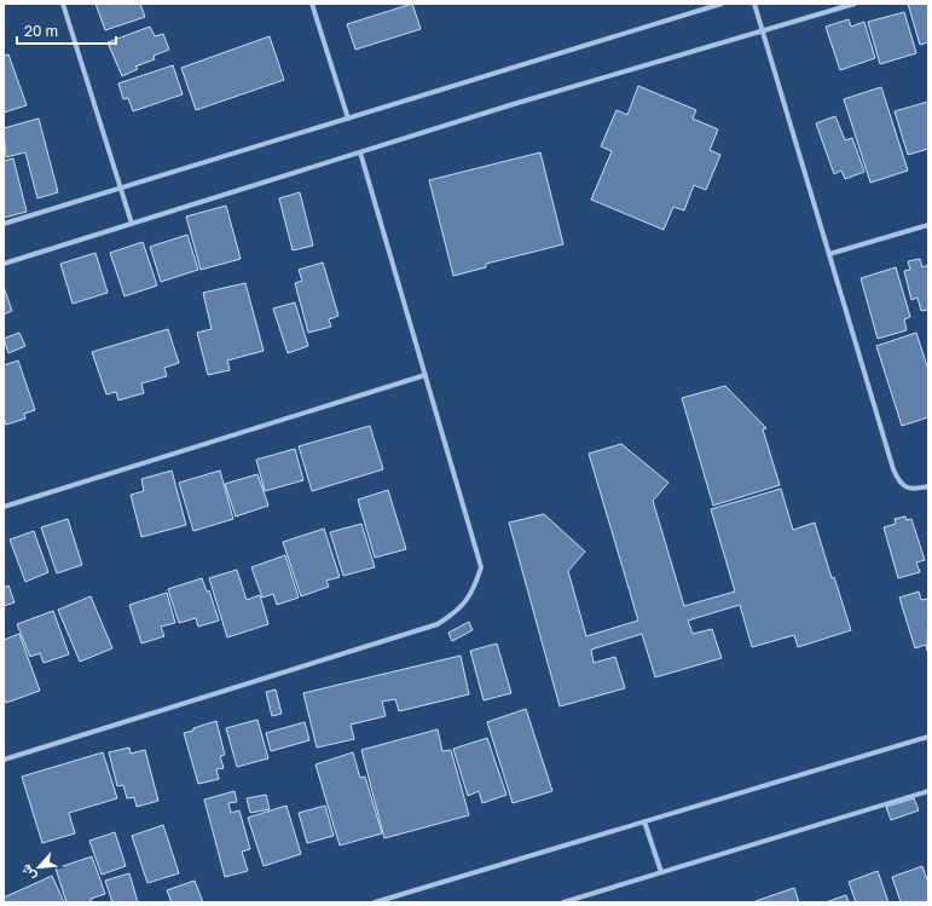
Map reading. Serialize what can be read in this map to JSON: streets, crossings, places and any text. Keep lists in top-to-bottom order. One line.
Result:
{"scale_bar":"20 m","north":"bottom left"}
